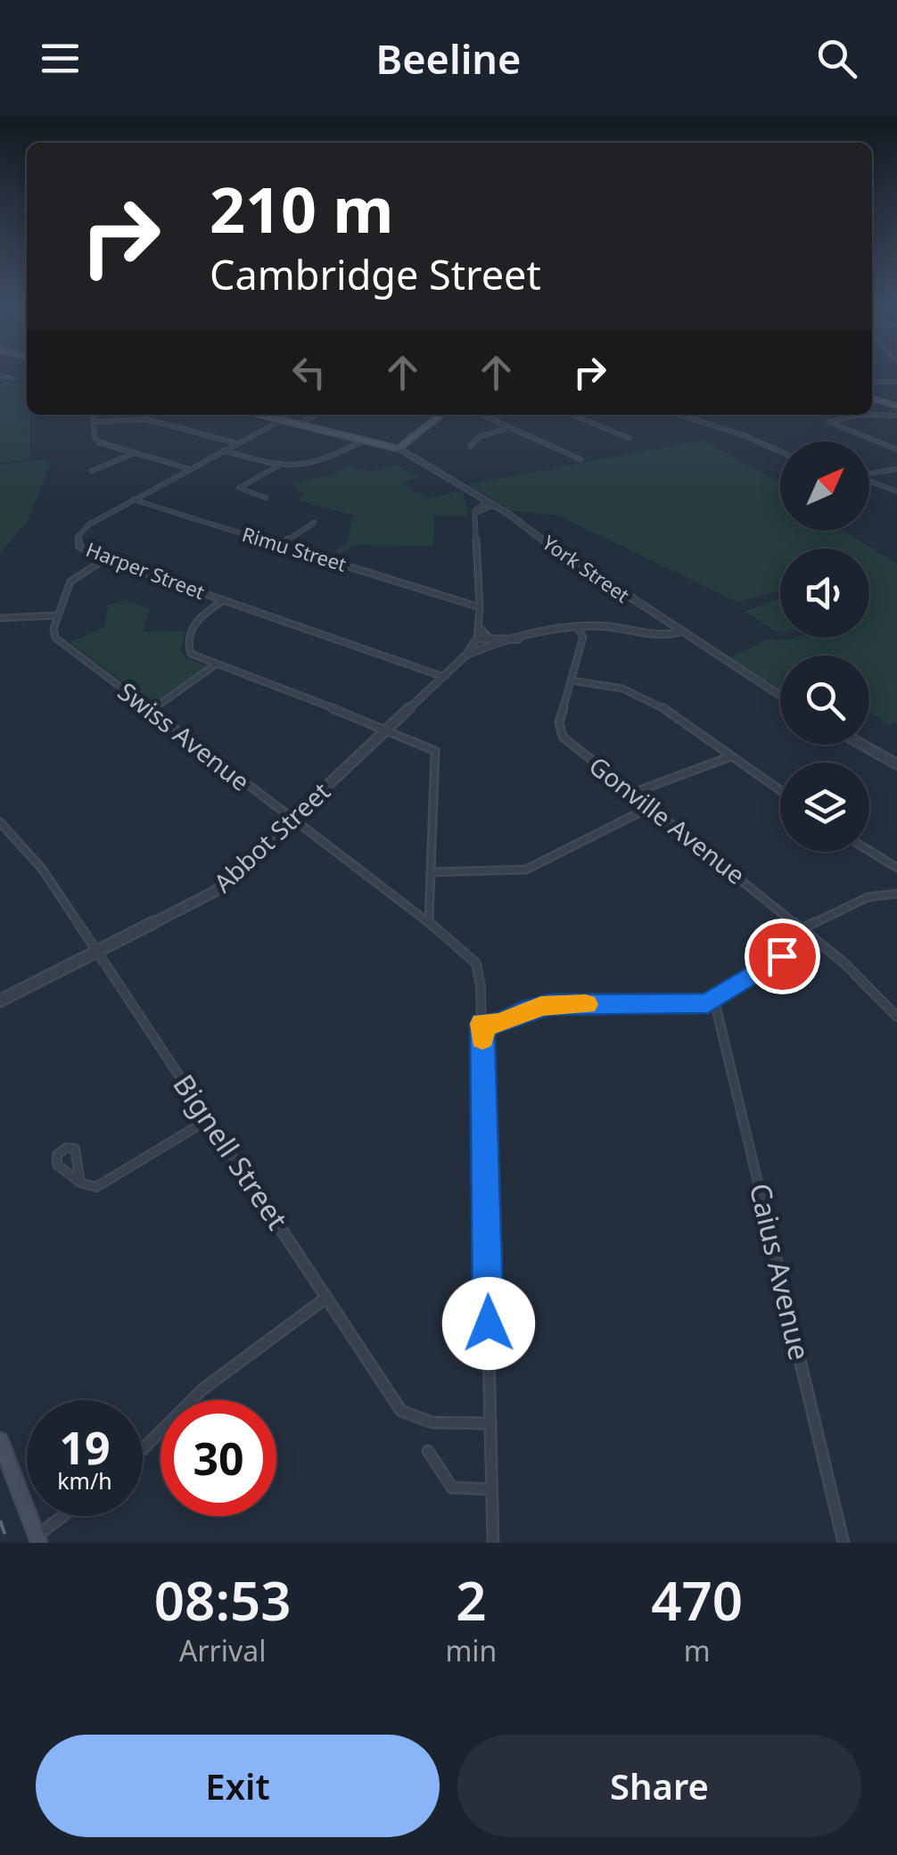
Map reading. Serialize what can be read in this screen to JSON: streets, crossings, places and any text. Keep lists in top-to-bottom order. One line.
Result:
{"streets":{"street":["Rimu Street","York Street","Harper Street","Swiss Avenue","Gonville Avenue","Abbot Street","Bignell Street","Caius Avenue"]},"crossings":[["Rimu Street","Harper Street"],["Harper Street","Abbot Street"],["Swiss Avenue","Abbot Street"],["Abbot Street","Bignell Street"]],"north":"top right","page":{"header":"Beeline","turn":["210 m","Cambridge Street"],"speed":"19 km/h","limit":"30","eta":["08:53","Arrival","2","min","470","m"],"buttons":["Exit","Share"]}}
